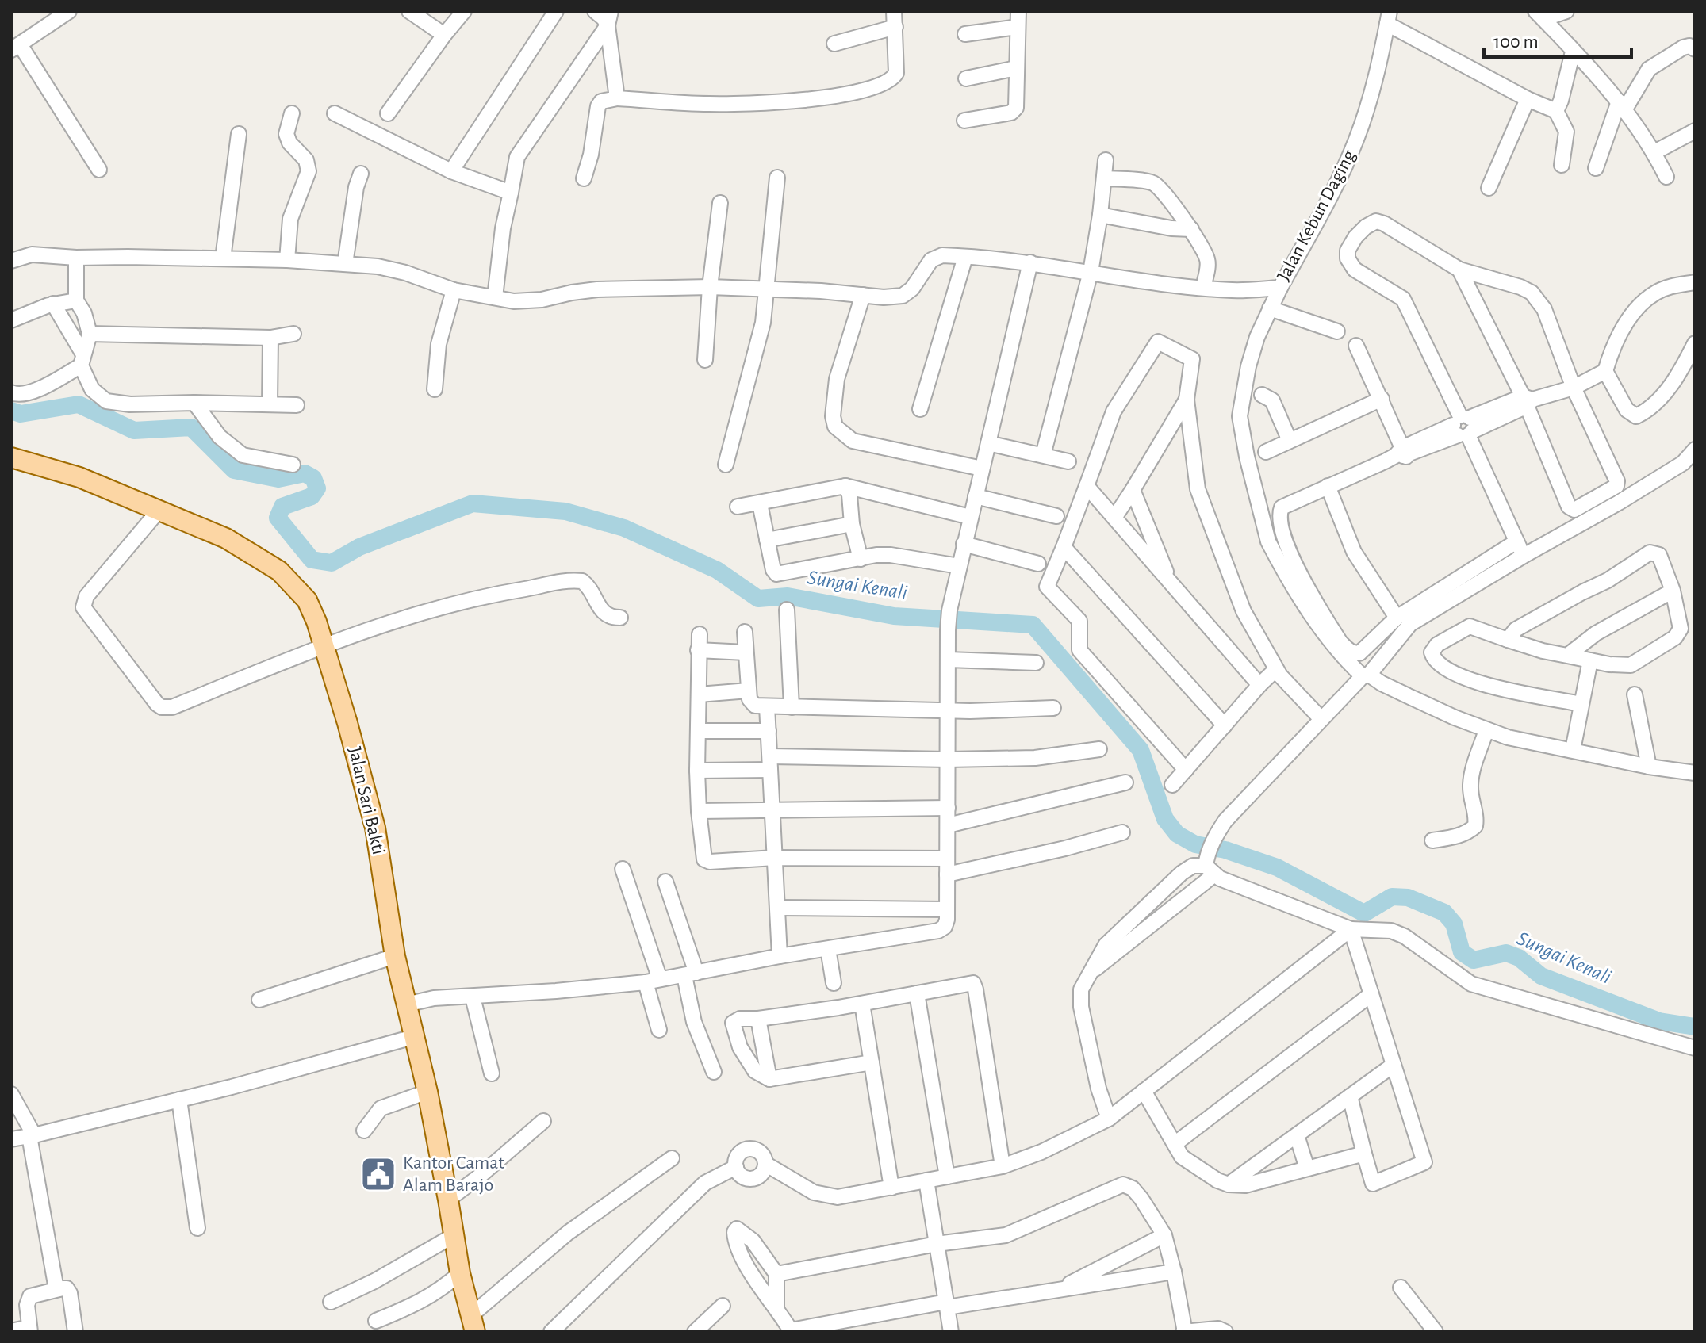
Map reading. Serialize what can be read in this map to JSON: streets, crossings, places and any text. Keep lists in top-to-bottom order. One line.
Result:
{"streets":{"main road":["Jalan Sari Bakti"],"street":["Jalan Kebun Daging"]},"water":["Sungai Kenali"],"places":{"public building":["Kantor Camat Alam Barajo"]},"scale_bar":"100 m"}
